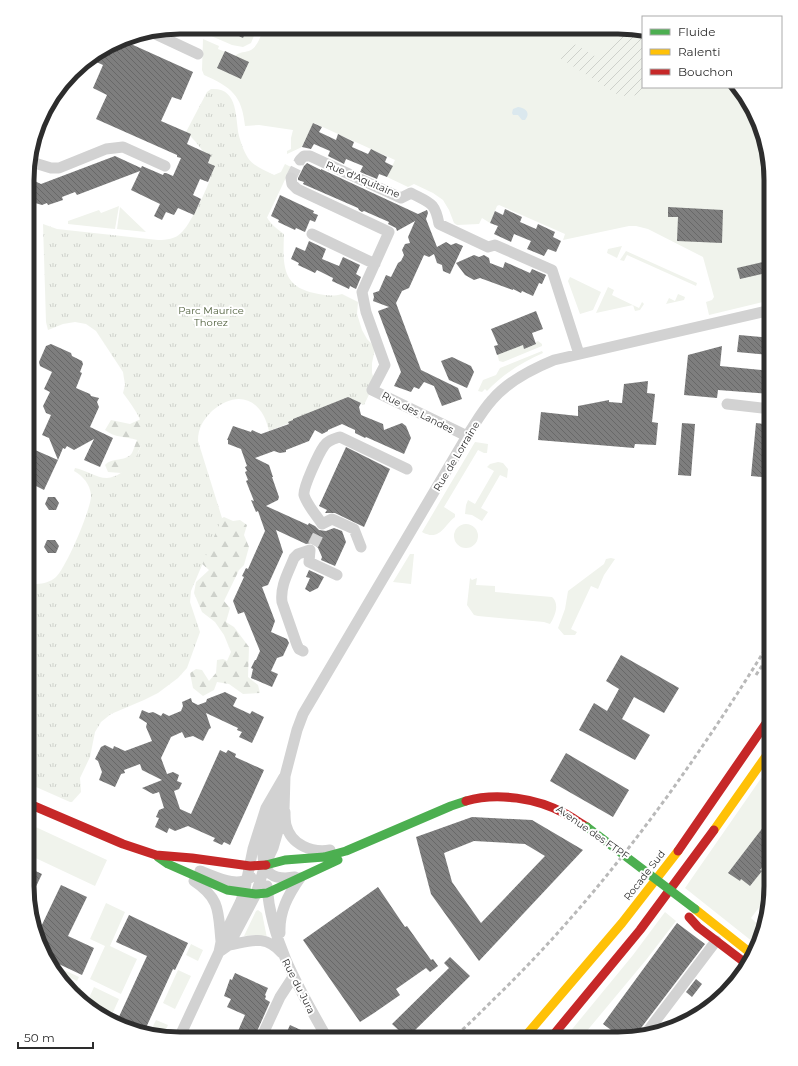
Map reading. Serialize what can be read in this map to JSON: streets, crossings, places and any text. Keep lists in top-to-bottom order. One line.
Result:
{"streets":{"main road":["Avenue des FTPF","Rocade Sud"],"street":["Rue d'Aquitaine","Rue des Landes","Rue de Lorraine","Rue du Jura"]},"crossings":[["Rue d'Aquitaine","Rue de Lorraine"],["Rue des Landes","Rue de Lorraine"],["Rue de Lorraine","Avenue des FTPF"],["Rue de Lorraine","Rue du Jura"],["Avenue des FTPF","Rue du Jura"]],"parks":["Parc Maurice Thorez"],"legend":["Fluide","Ralenti","Bouchon"],"scale_bar":"50 m"}
